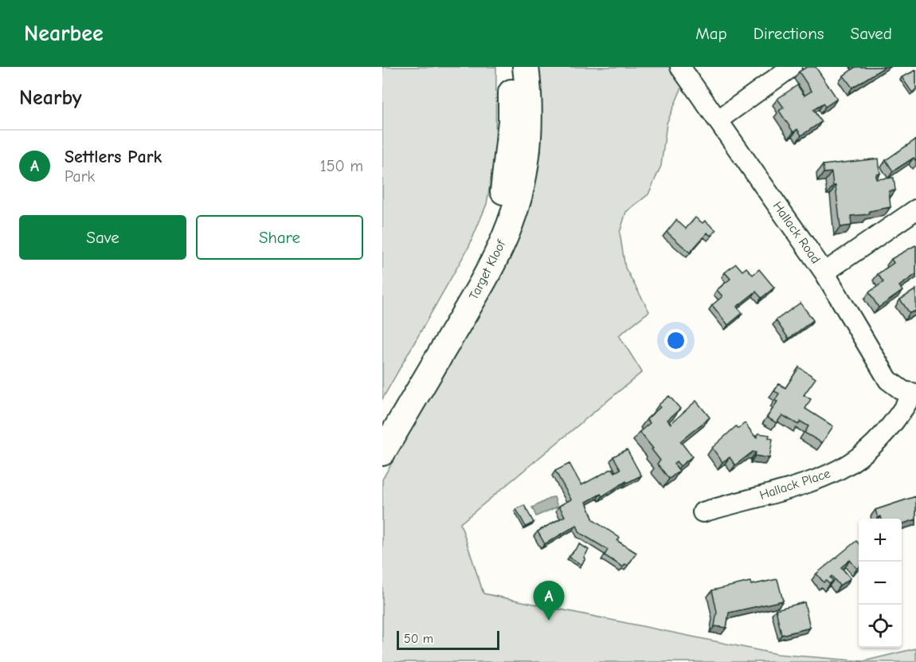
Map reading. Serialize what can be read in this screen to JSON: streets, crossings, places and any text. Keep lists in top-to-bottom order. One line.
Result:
{"streets":{"main road":["Target Kloof"],"street":["Hallack Road","Hallack Place"]},"crossings":[["Hallack Road","Hallack Place"]],"scale_bar":"50 m","page":{"header":"Nearbee","nav":["Map","Directions","Saved"],"heading":"Nearby","list":[{"mark":"A","name":"Settlers Park","note":"Park","value":"150 m"}],"buttons":["Save","Share"],"map_buttons":["+","−"],"pins":"A","scale":"50 m"}}
